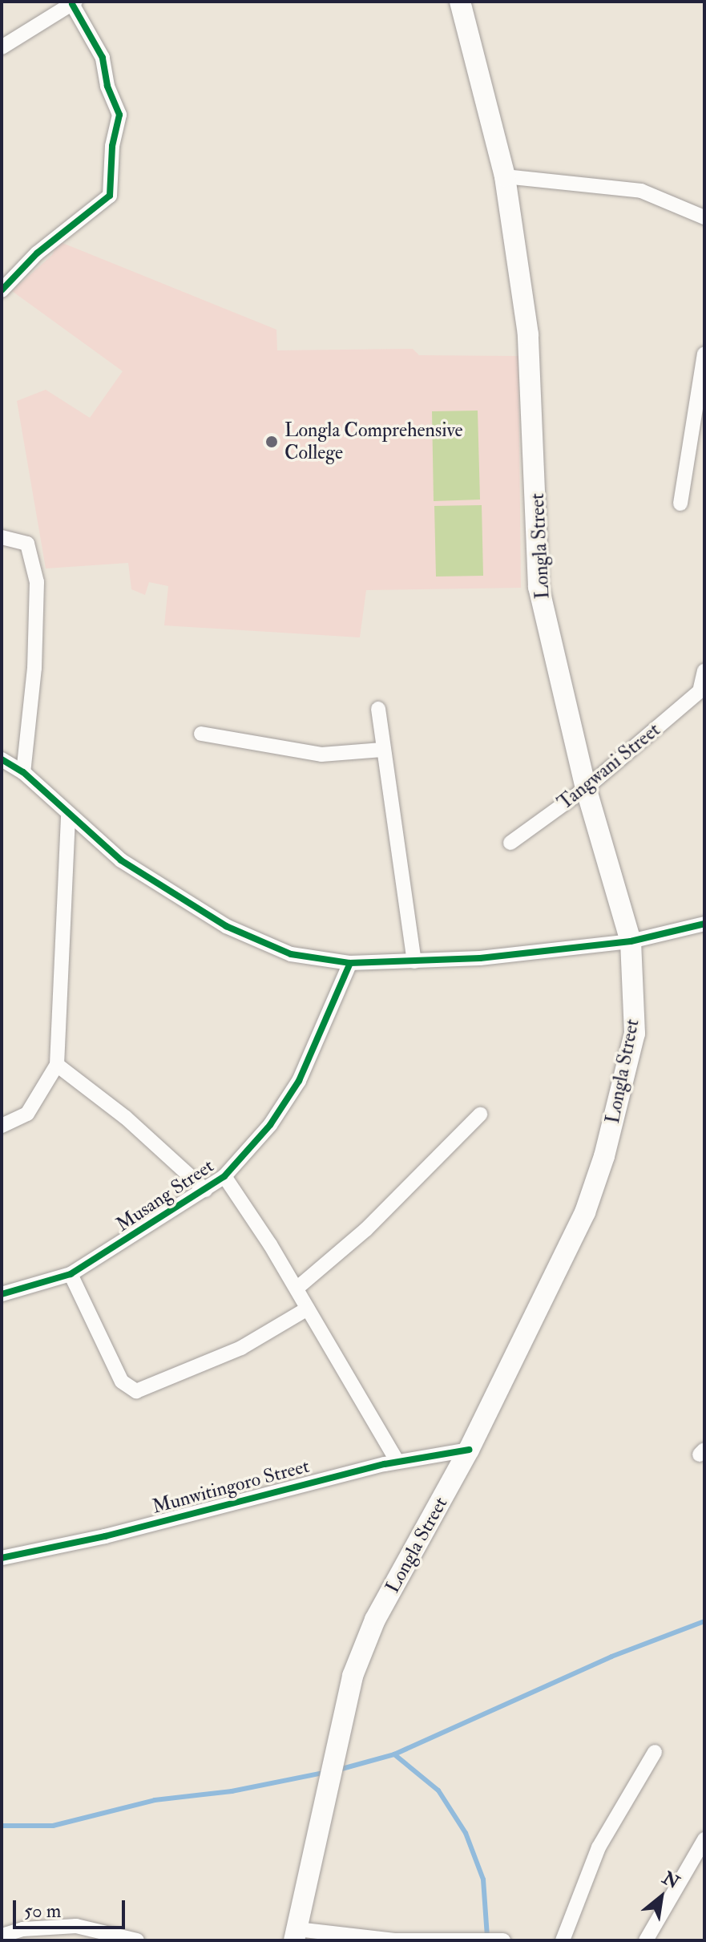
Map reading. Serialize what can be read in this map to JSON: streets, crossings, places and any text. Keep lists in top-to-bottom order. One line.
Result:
{"streets":{"main road":["Longla Street"],"street":["Tangwani Street","Musang Street","Munwitingoro Street"]},"crossings":[["Longla Street","Tangwani Street"],["Longla Street","Munwitingoro Street"]],"places":["Longla Comprehensive College"],"scale_bar":"50 m","north":"top right"}
